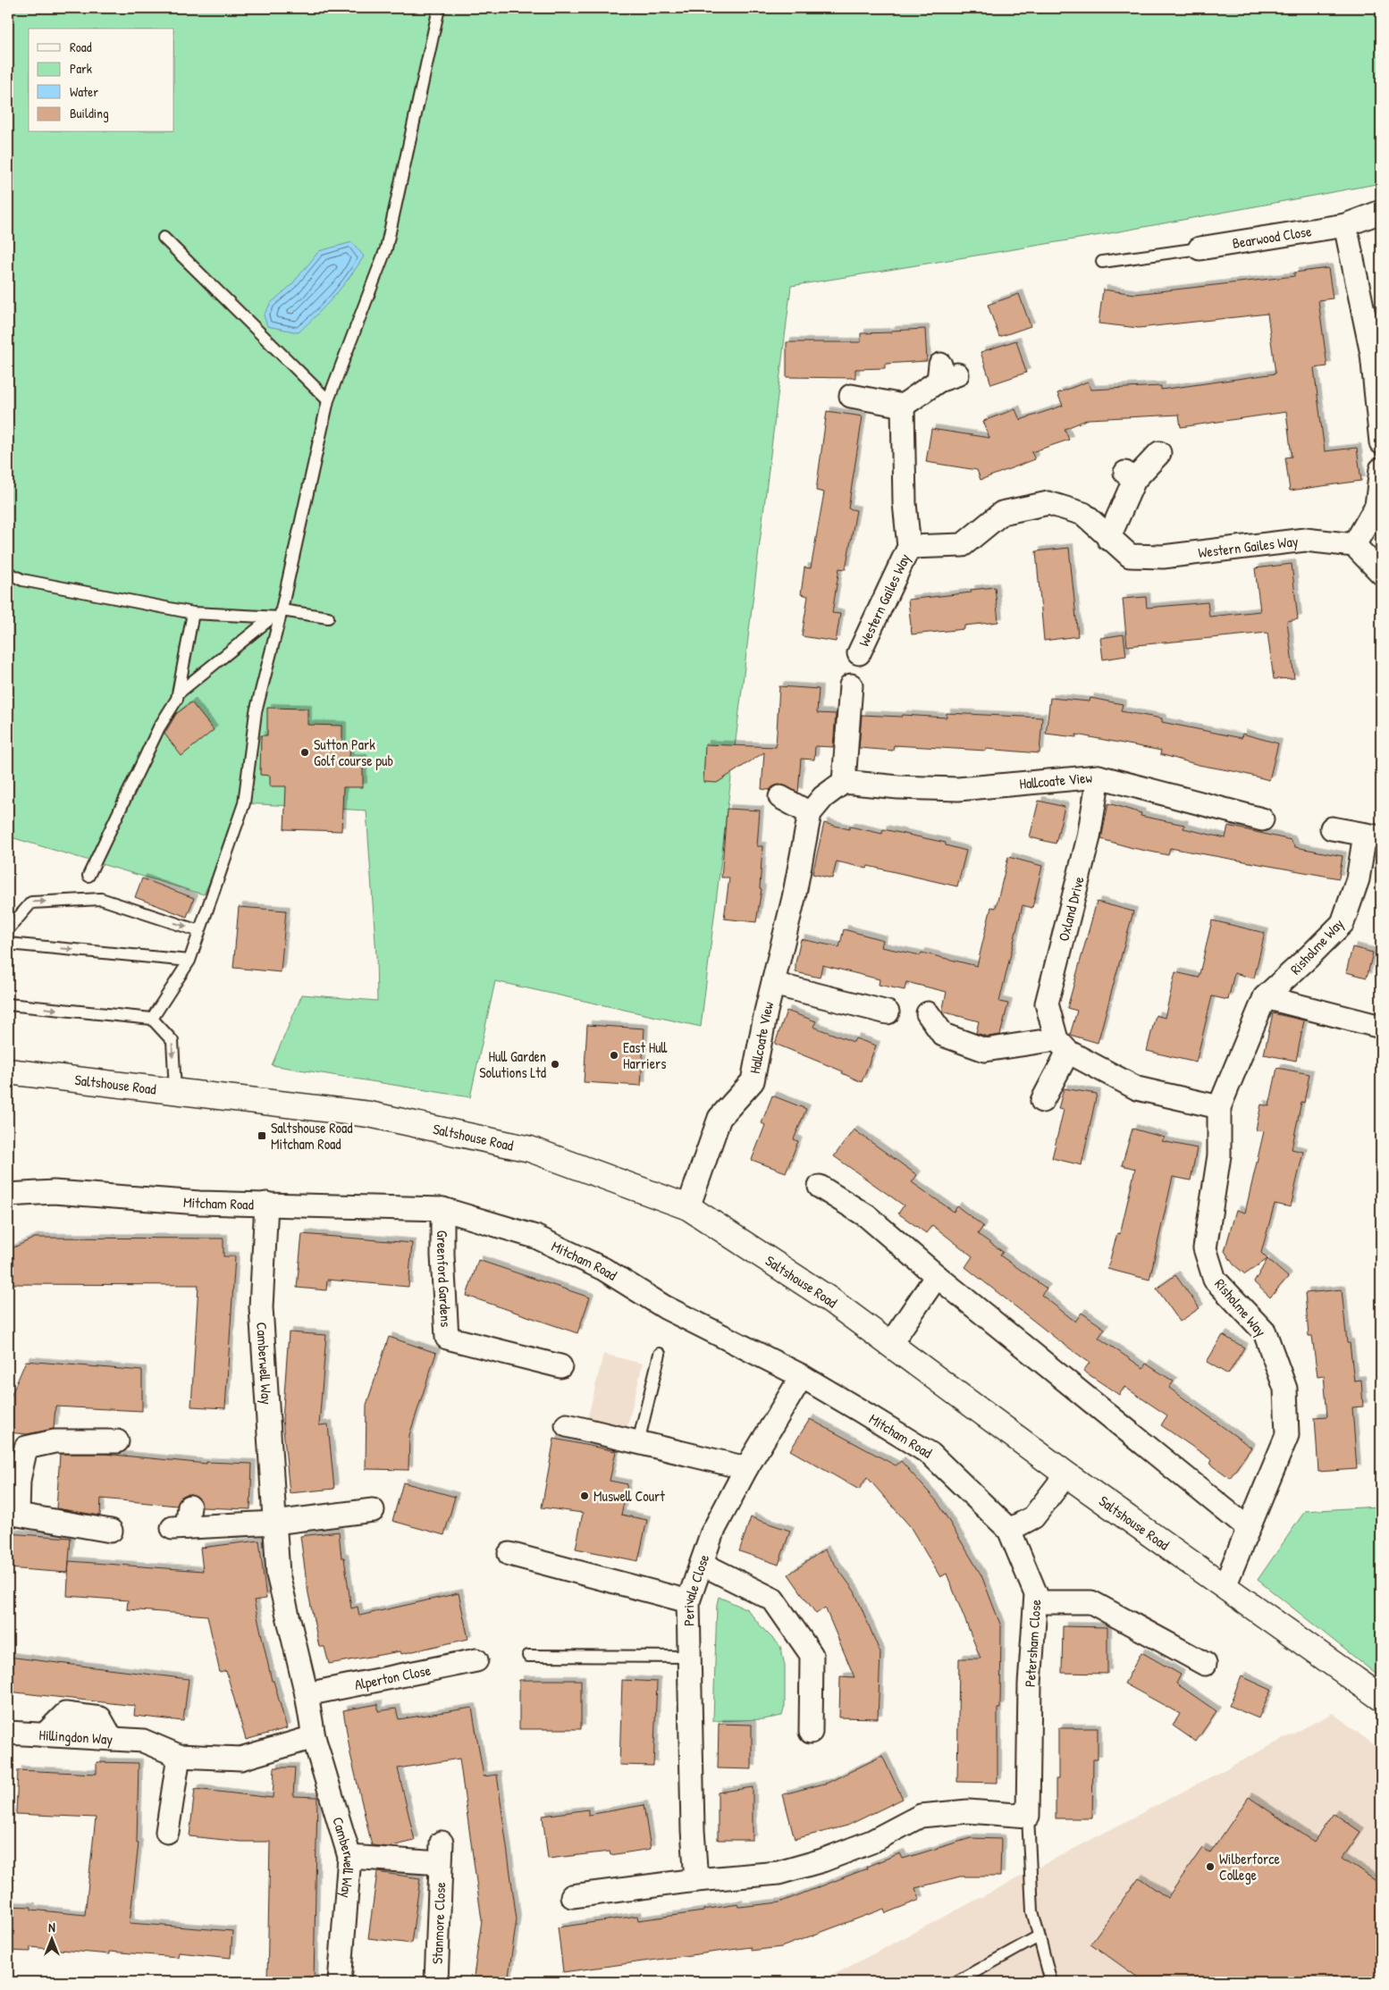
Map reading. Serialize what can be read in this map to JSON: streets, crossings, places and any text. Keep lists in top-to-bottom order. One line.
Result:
{"streets":{"main road":["Saltshouse Road"],"street":["Bearwood Close","Western Gailes Way","Hallcoate View","Oxland Drive","Risholme Way","Mitcham Road","Greenford Gardens","Camberwell Way","Perivale Close","Petersham Close","Alperton Close","Hillingdon Way","Stanmore Close"]},"crossings":[["Hallcoate View","Oxland Drive"],["Hallcoate View","Saltshouse Road"],["Risholme Way","Saltshouse Road"],["Mitcham Road","Greenford Gardens"],["Mitcham Road","Camberwell Way"],["Mitcham Road","Perivale Close"],["Mitcham Road","Petersham Close"],["Camberwell Way","Alperton Close"],["Camberwell Way","Stanmore Close"]],"places":{"other":["Sutton Park Golf course pub","East Hull Harriers","Hull Garden Solutions Ltd","Muswell Court","Wilberforce College"],"transit":["Saltshouse Road Mitcham Road"]},"legend":["Road","Park","Water","Building"],"north":"top"}
